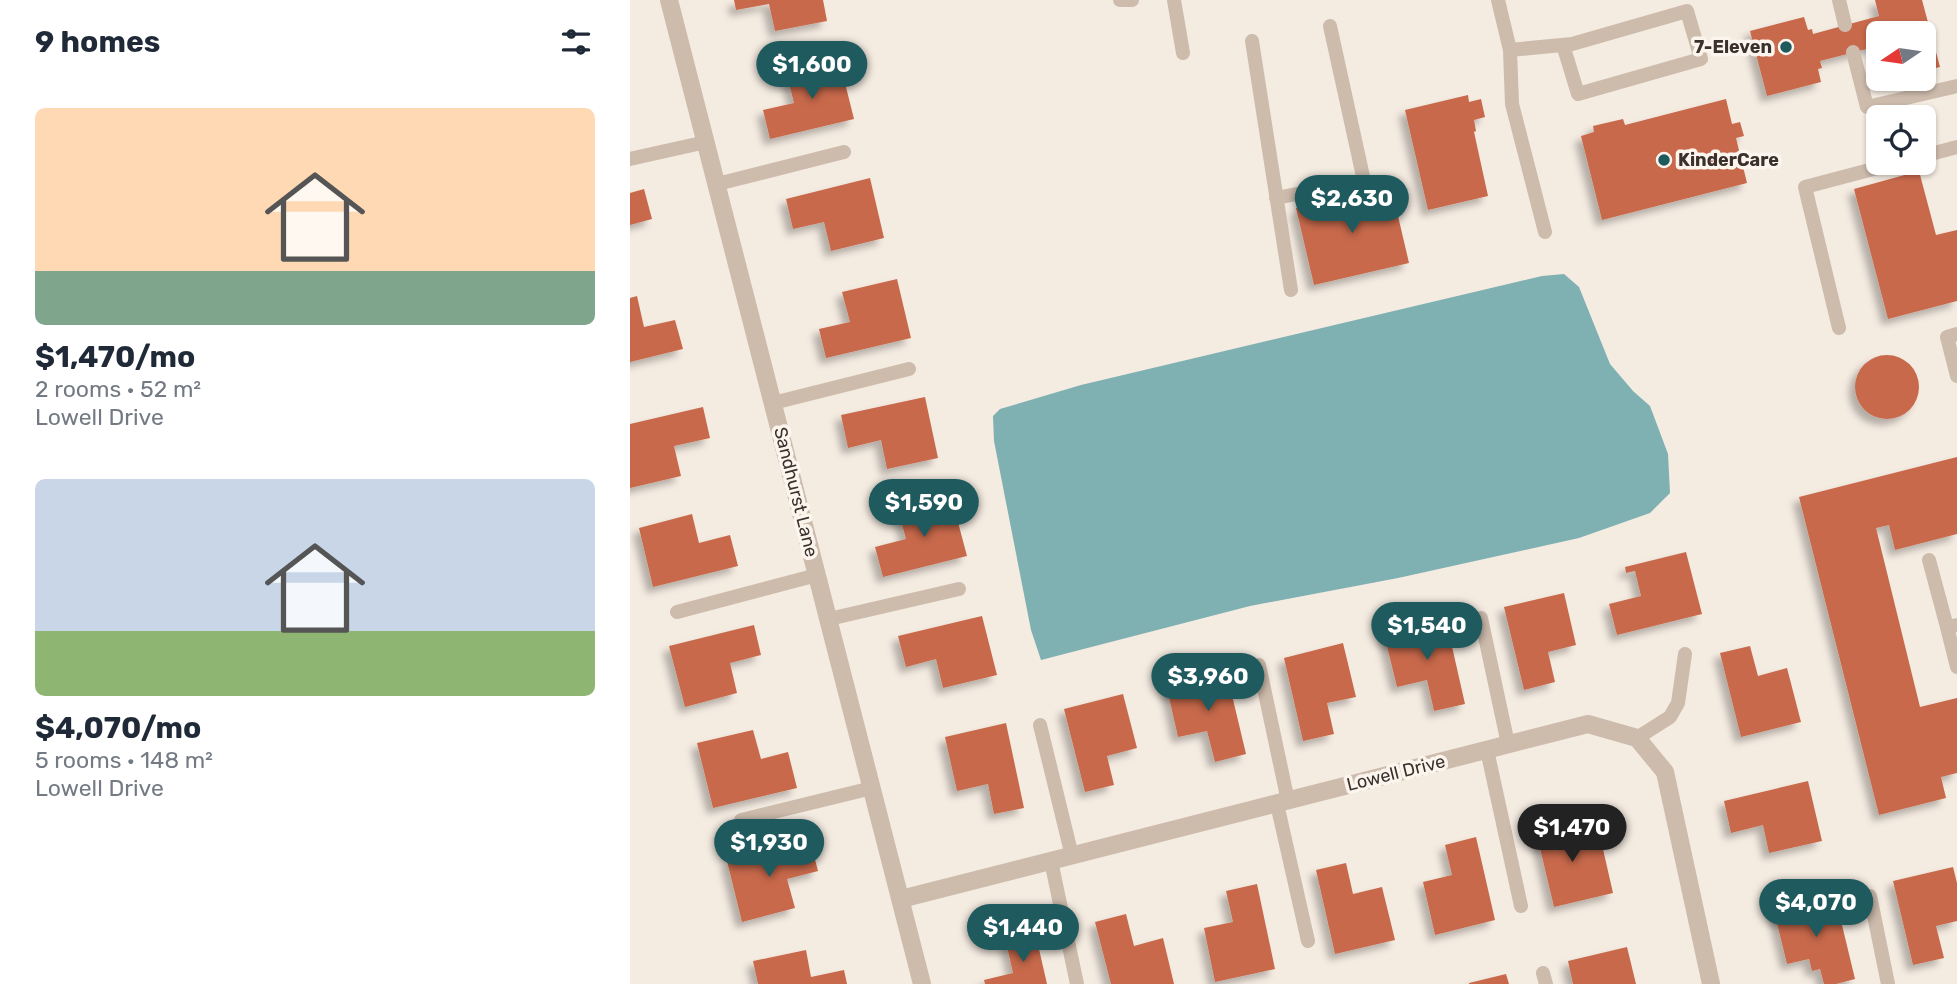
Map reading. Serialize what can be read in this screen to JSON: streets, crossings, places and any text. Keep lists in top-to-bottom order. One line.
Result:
{"streets":{"street":["Sandhurst Lane","Lowell Drive"]},"crossings":[["Sandhurst Lane","Lowell Drive"]],"places":["7-Eleven","KinderCare"],"north":"left","page":{"heading":"9 homes","price":["$1,600","$2,630","$1,590","$1,540","$3,960","$1,470","$1,930","$4,070","$1,440"],"list":[{"name":"$1,470/mo","note":"2 rooms · 52 m² · Lowell Drive"},{"name":"$4,070/mo","note":"5 rooms · 148 m² · Lowell Drive"}]}}
